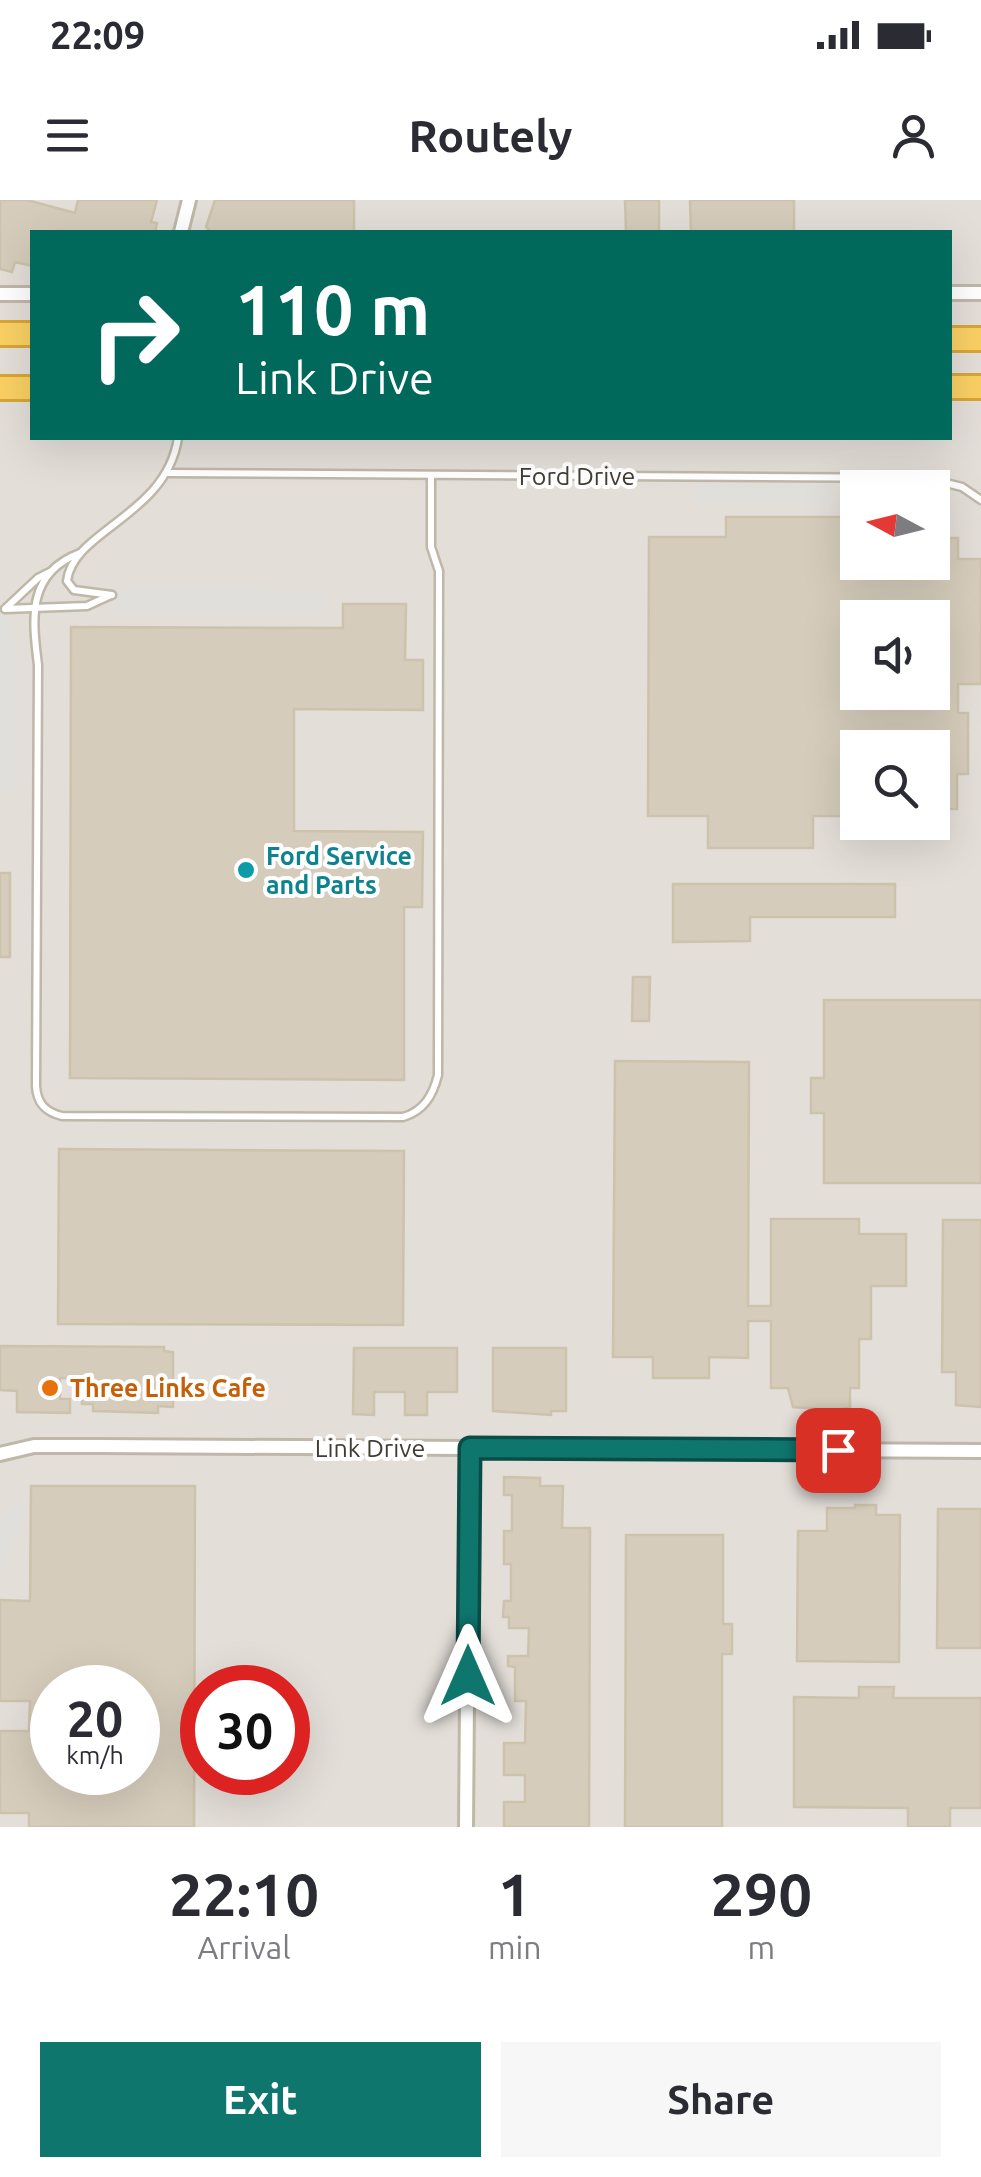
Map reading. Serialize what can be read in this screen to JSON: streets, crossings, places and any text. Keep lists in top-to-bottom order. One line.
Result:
{"streets":{"street":["Link Drive"],"lane":["Ford Drive"]},"places":["Ford Service and Parts","Three Links Cafe"],"north":"left","page":{"status":"22:09","header":"Routely","turn":["110 m","Link Drive"],"speed":"20 km/h","limit":"30","eta":["22:10","Arrival","1","min","290","m"],"buttons":["Exit","Share"]}}
